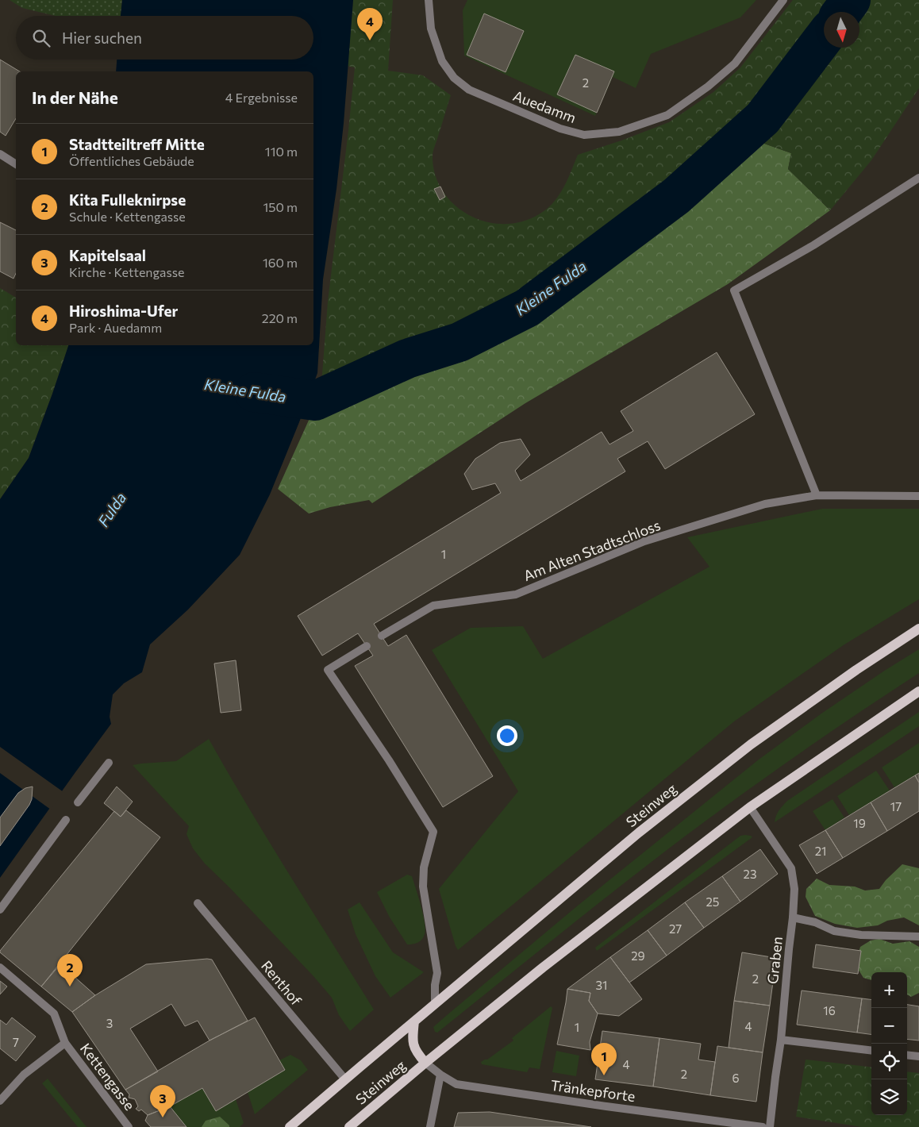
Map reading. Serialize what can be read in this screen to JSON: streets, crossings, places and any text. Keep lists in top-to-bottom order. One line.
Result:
{"streets":{"main road":["Steinweg"],"street":["Auedamm","Am Alten Stadtschloss","Graben","Renthof","Kettengasse","Tränkepforte"]},"crossings":[["Steinweg","Graben"],["Steinweg","Renthof"],["Steinweg","Tränkepforte"]],"water":["Kleine Fulda","Fulda"],"house_numbers":["2","1","17","19","21","23","25","27","29","2","31","16","3","4","1","7","4","2","6"],"north":"bottom","page":{"pins":["4","2","1","3"],"search":"Hier suchen","heading":["In der Nähe","4 Ergebnisse"],"list":[{"mark":"1","name":"Stadtteiltreff Mitte","note":"Öffentliches Gebäude","value":"110 m"},{"mark":"2","name":"Kita Fulleknirpse","note":"Schule · Kettengasse","value":"150 m"},{"mark":"3","name":"Kapitelsaal","note":"Kirche · Kettengasse","value":"160 m"},{"mark":"4","name":"Hiroshima-Ufer","note":"Park · Auedamm","value":"220 m"}],"map_buttons":["+","−"]}}
